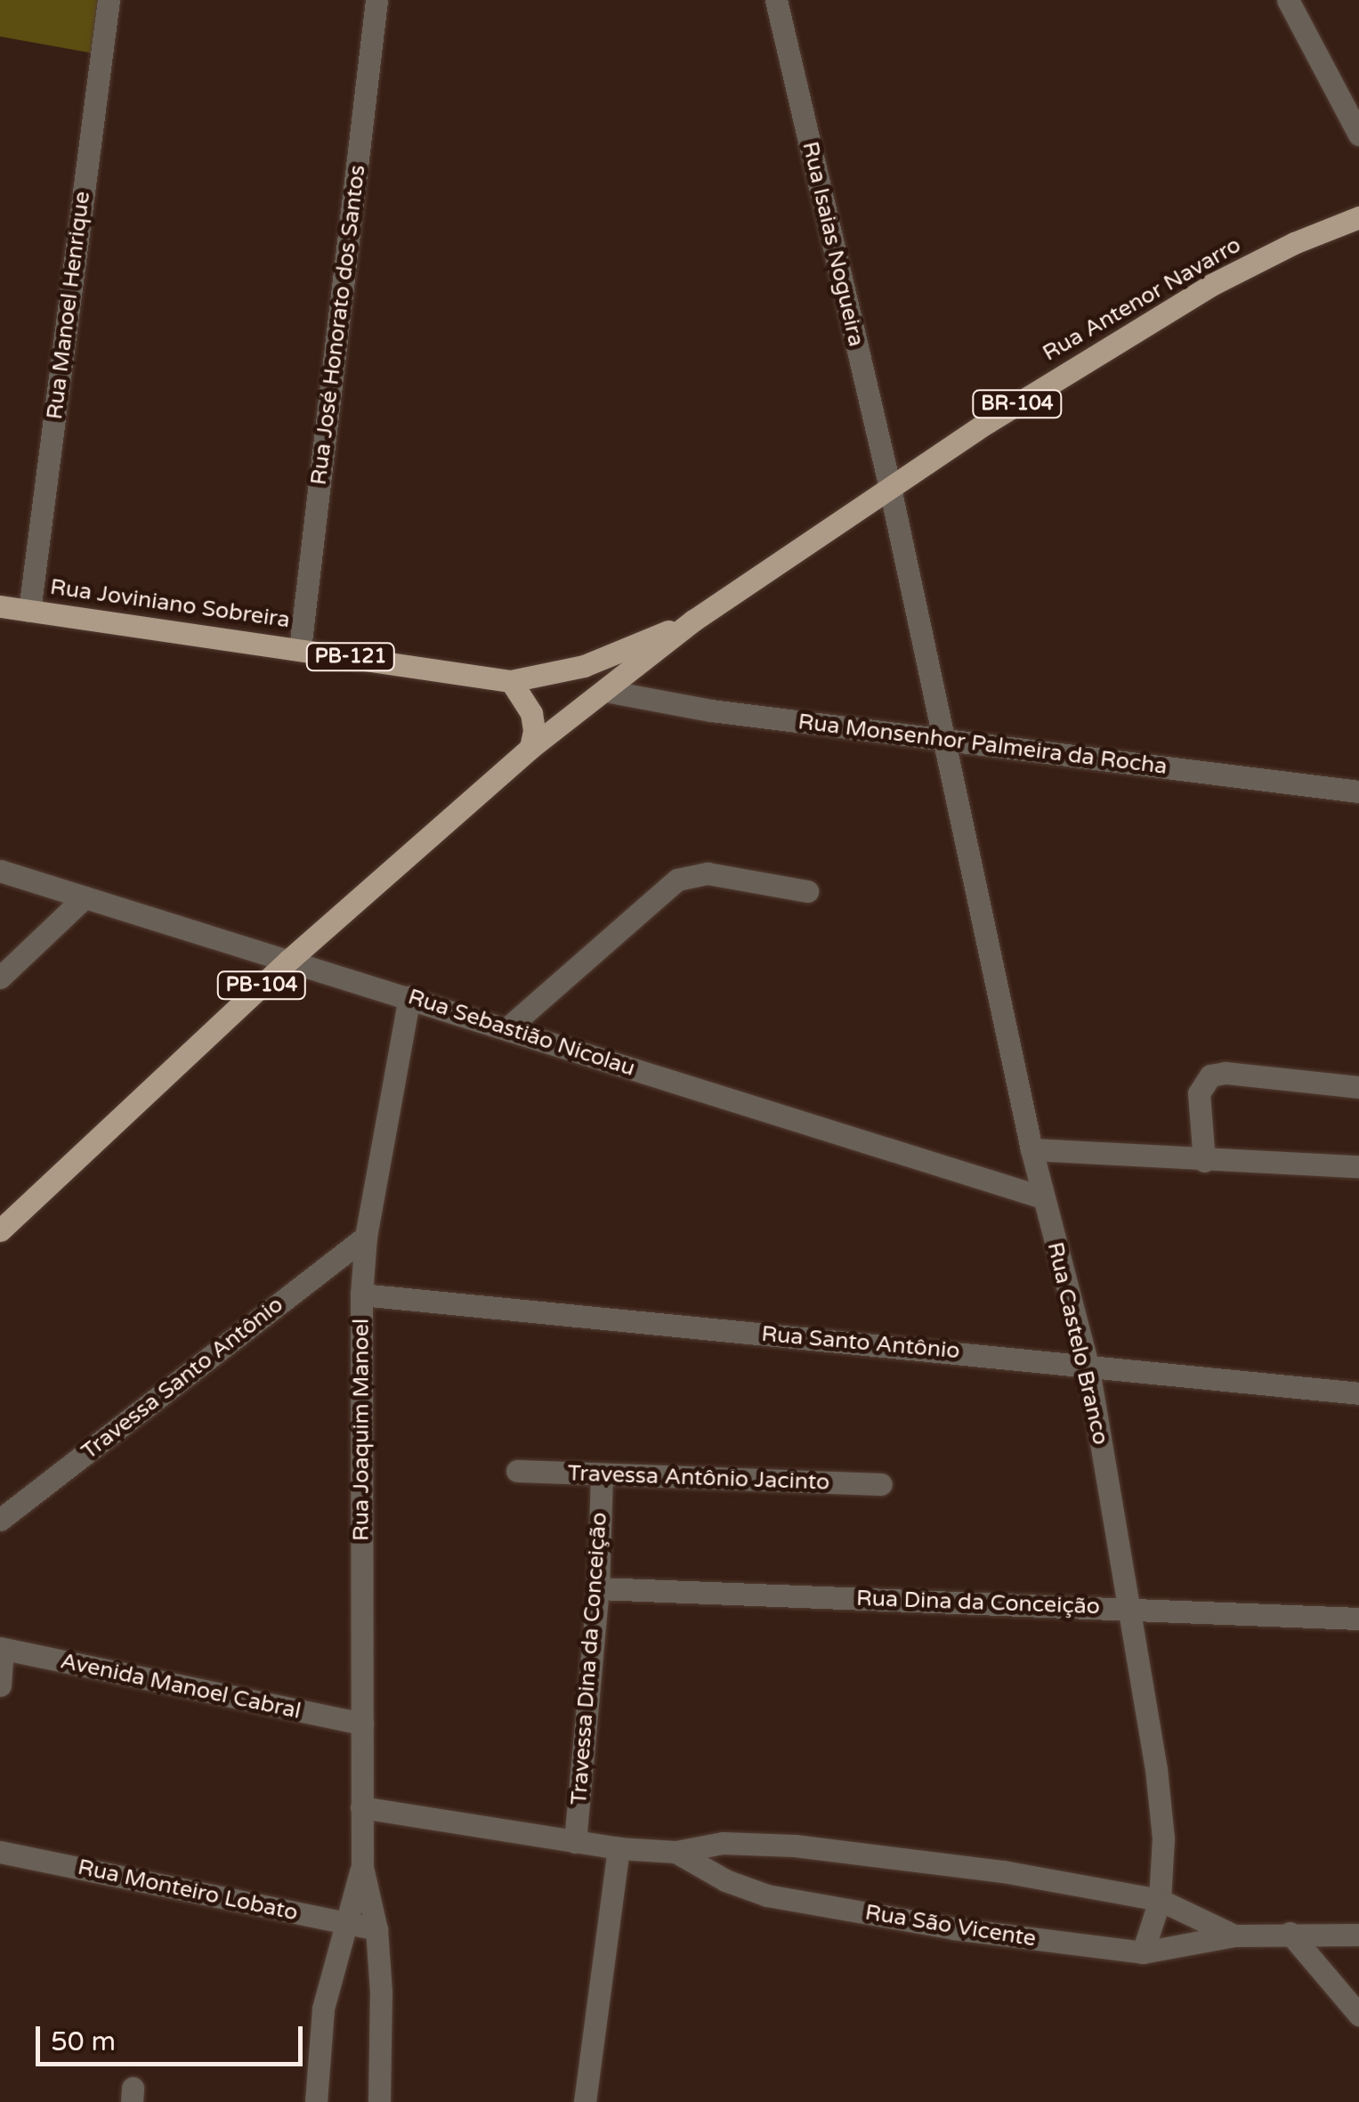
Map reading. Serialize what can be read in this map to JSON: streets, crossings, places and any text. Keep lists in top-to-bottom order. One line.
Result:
{"streets":{"main road":["Rua Antenor Navarro","BR-104","Rua Joviniano Sobreira","PB-121","PB-104"],"street":["Rua Isaias Nogueira","Rua Manoel Henrique","Rua José Honorato dos Santos","Rua Monsenhor Palmeira da Rocha","Rua Sebastião Nicolau","Rua Santo Antônio","Rua Castelo Branco","Travessa Santo Antônio","Rua Joaquim Manoel","Travessa Antônio Jacinto","Rua Dina da Conceição","Travessa Dina da Conceição","Avenida Manoel Cabral","Rua Monteiro Lobato","Rua São Vicente"]},"crossings":[["Rua Isaias Nogueira","Rua Antenor Navarro"],["Rua Isaias Nogueira","Rua Monsenhor Palmeira da Rocha"],["Rua Isaias Nogueira","Rua Castelo Branco"],["Rua Antenor Navarro","Rua Joviniano Sobreira"],["Rua Antenor Navarro","PB-104"],["Rua Manoel Henrique","Rua Joviniano Sobreira"],["Rua José Honorato dos Santos","Rua Joviniano Sobreira"],["Rua Joviniano Sobreira","PB-104"],["Rua Monsenhor Palmeira da Rocha","PB-104"],["Rua Monsenhor Palmeira da Rocha","Rua Castelo Branco"],["PB-104","Rua Sebastião Nicolau"],["Rua Sebastião Nicolau","Rua Castelo Branco"],["Rua Sebastião Nicolau","Rua Joaquim Manoel"],["Rua Santo Antônio","Rua Castelo Branco"],["Rua Santo Antônio","Rua Joaquim Manoel"],["Rua Castelo Branco","Rua Dina da Conceição"],["Rua Castelo Branco","Rua São Vicente"],["Travessa Santo Antônio","Rua Joaquim Manoel"],["Rua Joaquim Manoel","Avenida Manoel Cabral"],["Rua Joaquim Manoel","Rua Monteiro Lobato"],["Rua Joaquim Manoel","Rua São Vicente"],["Travessa Antônio Jacinto","Travessa Dina da Conceição"],["Rua Dina da Conceição","Travessa Dina da Conceição"],["Travessa Dina da Conceição","Rua São Vicente"]],"scale_bar":"50 m"}
